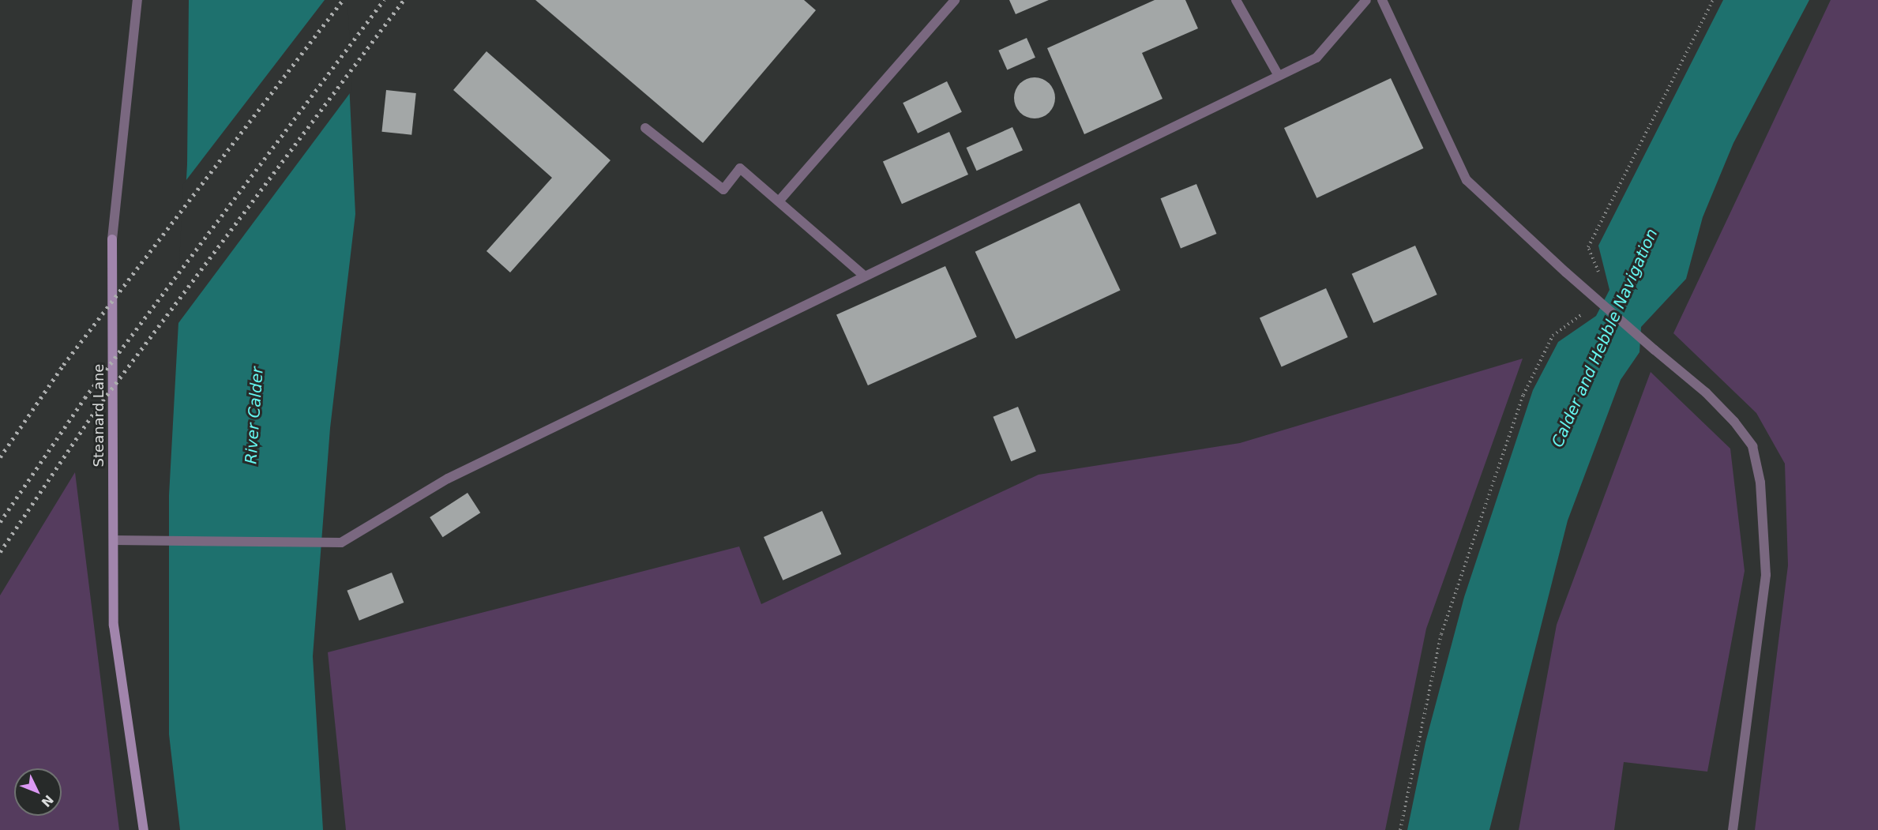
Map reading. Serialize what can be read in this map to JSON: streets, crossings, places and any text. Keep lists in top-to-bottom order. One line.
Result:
{"streets":{"street":["Steanard Lane"]},"water":["Calder and Hebble Navigation","River Calder"],"north":"bottom right"}
